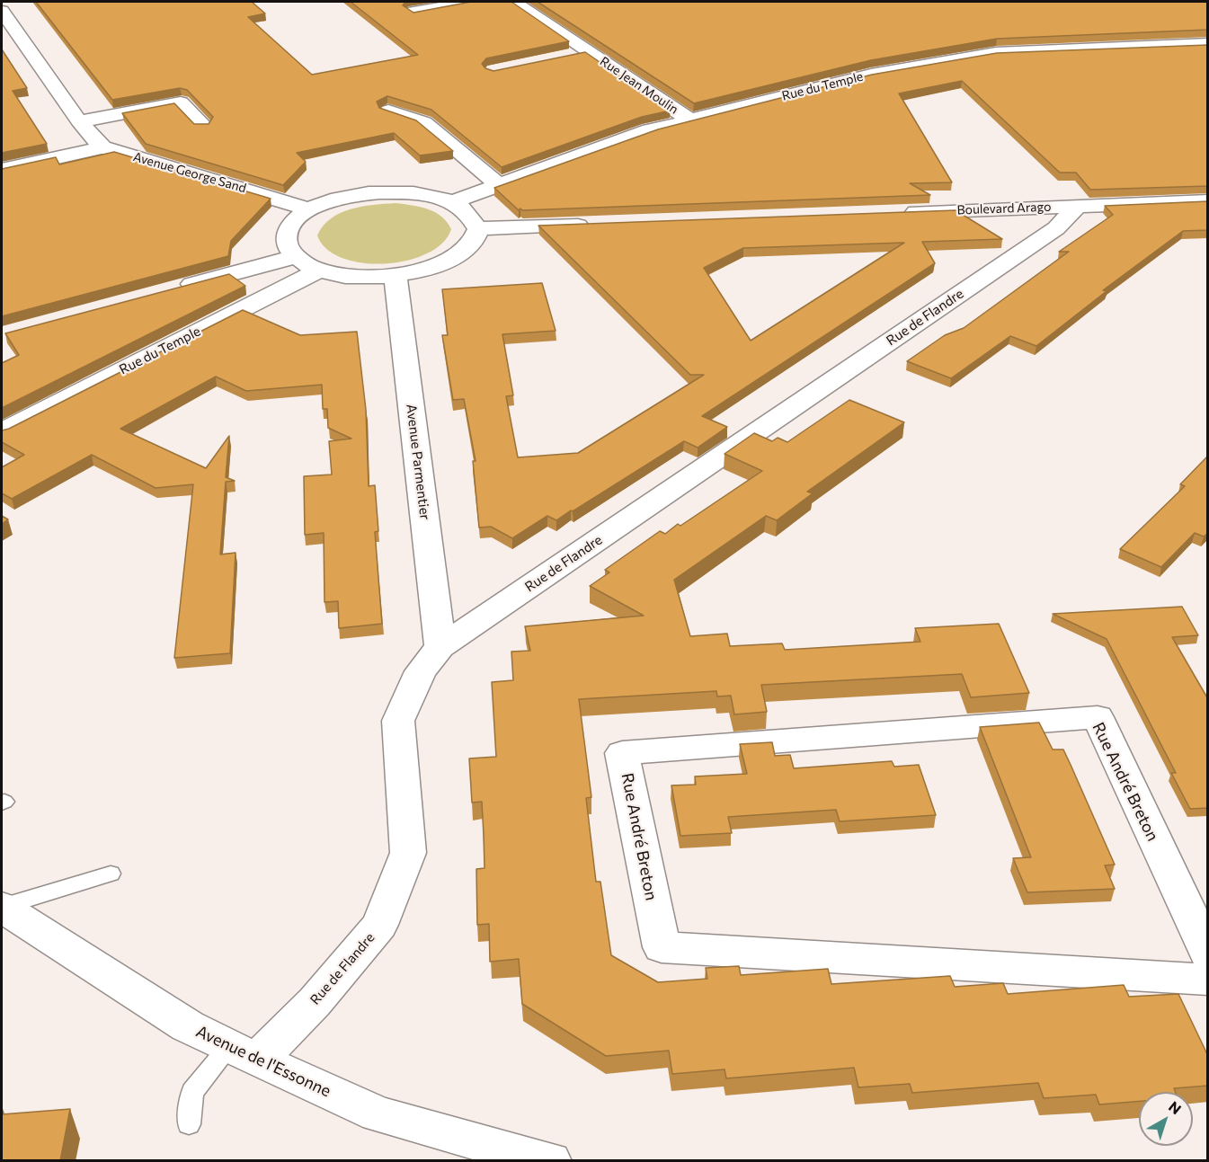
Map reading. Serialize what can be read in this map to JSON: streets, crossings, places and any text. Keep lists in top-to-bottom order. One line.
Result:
{"streets":{"street":["Rue Jean Moulin","Rue du Temple","Avenue George Sand","Boulevard Arago","Rue de Flandre","Avenue Parmentier","Rue André Breton","Avenue de l'Essonne"]},"crossings":[["Rue Jean Moulin","Rue du Temple"],["Boulevard Arago","Rue de Flandre"],["Rue de Flandre","Avenue Parmentier"],["Rue de Flandre","Avenue de l'Essonne"]],"north":"top right"}
